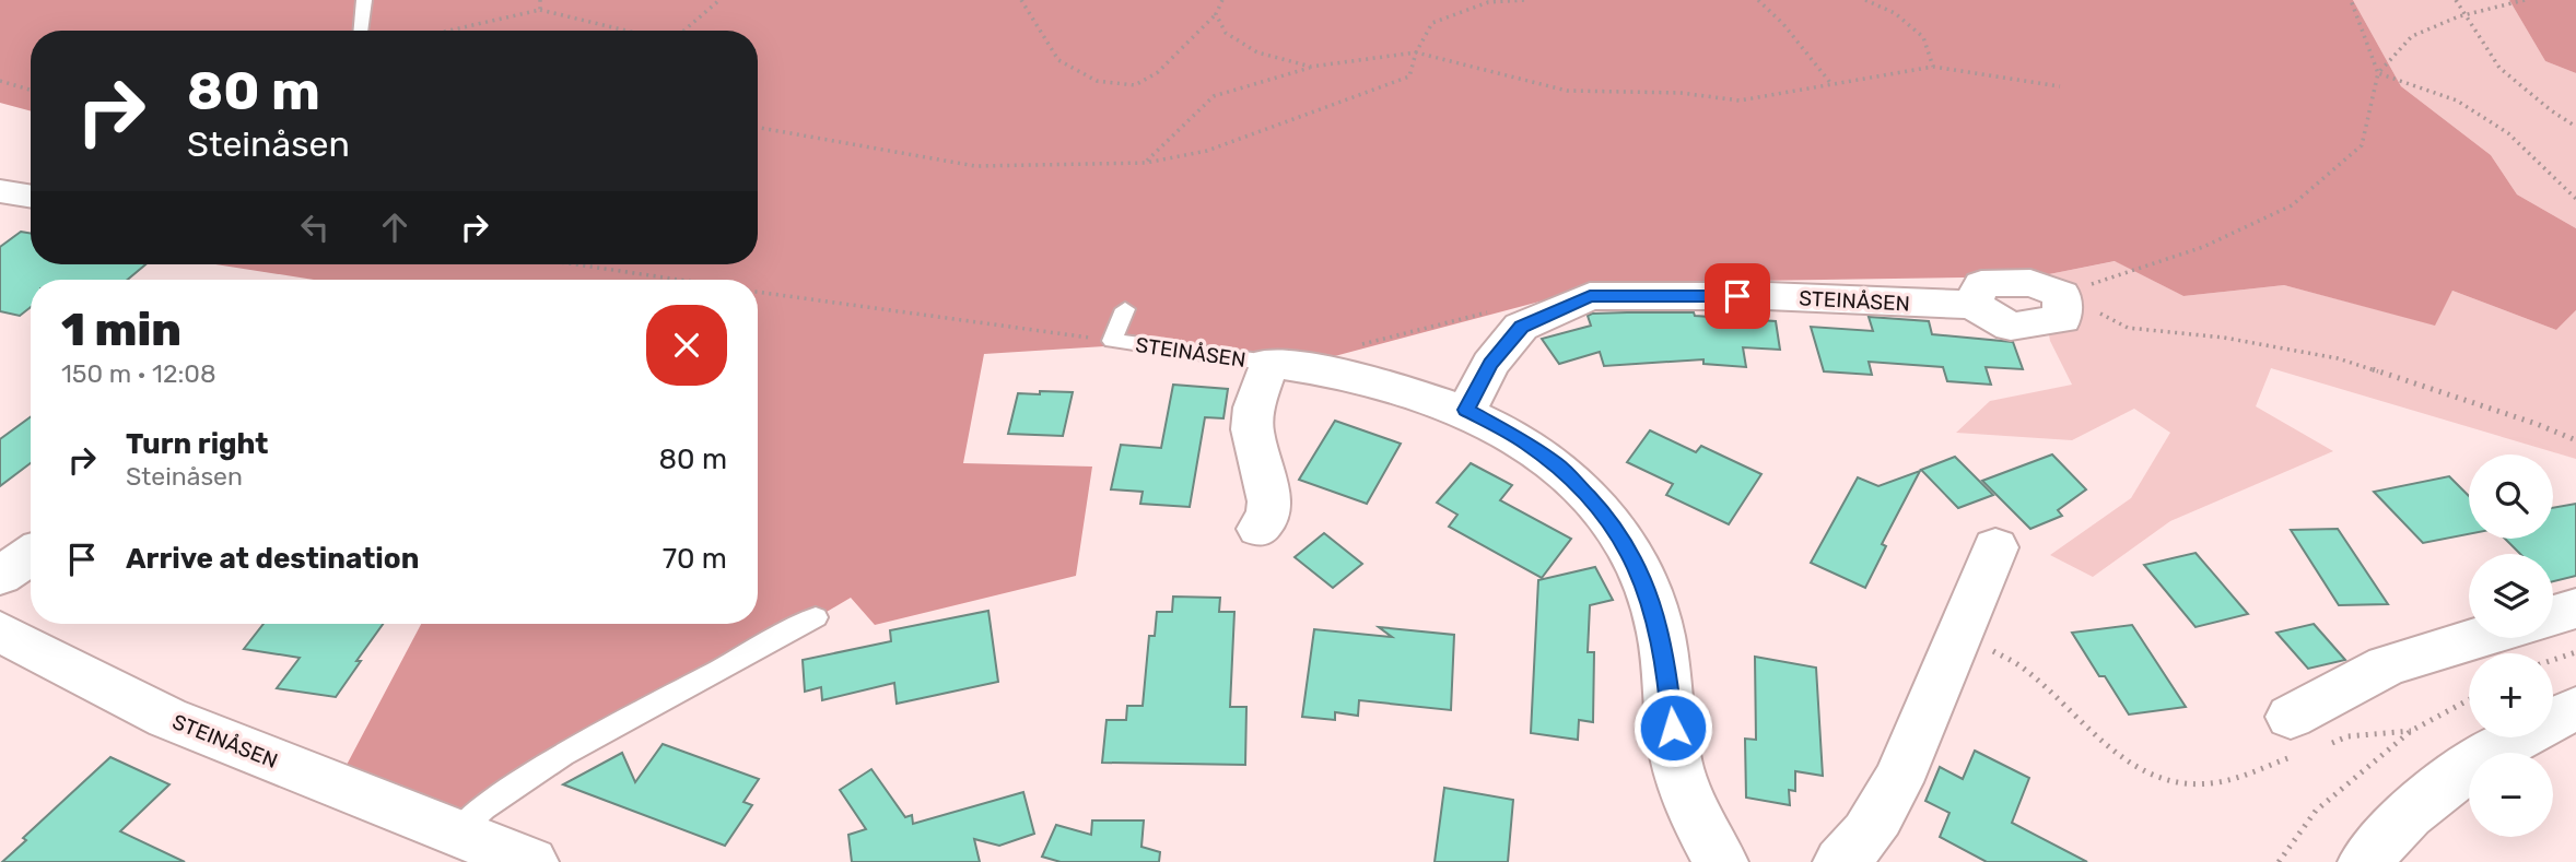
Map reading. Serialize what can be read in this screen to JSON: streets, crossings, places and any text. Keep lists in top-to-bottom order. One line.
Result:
{"streets":{"street":["STEINÅSEN"]},"page":{"turn":["80 m","Steinåsen"],"heading":["1 min","150 m · 12:08"],"list":[{"name":"Turn right","note":"Steinåsen","value":"80 m"},{"name":"Arrive at destination","value":"70 m"}],"map_buttons":["+","−"]}}
